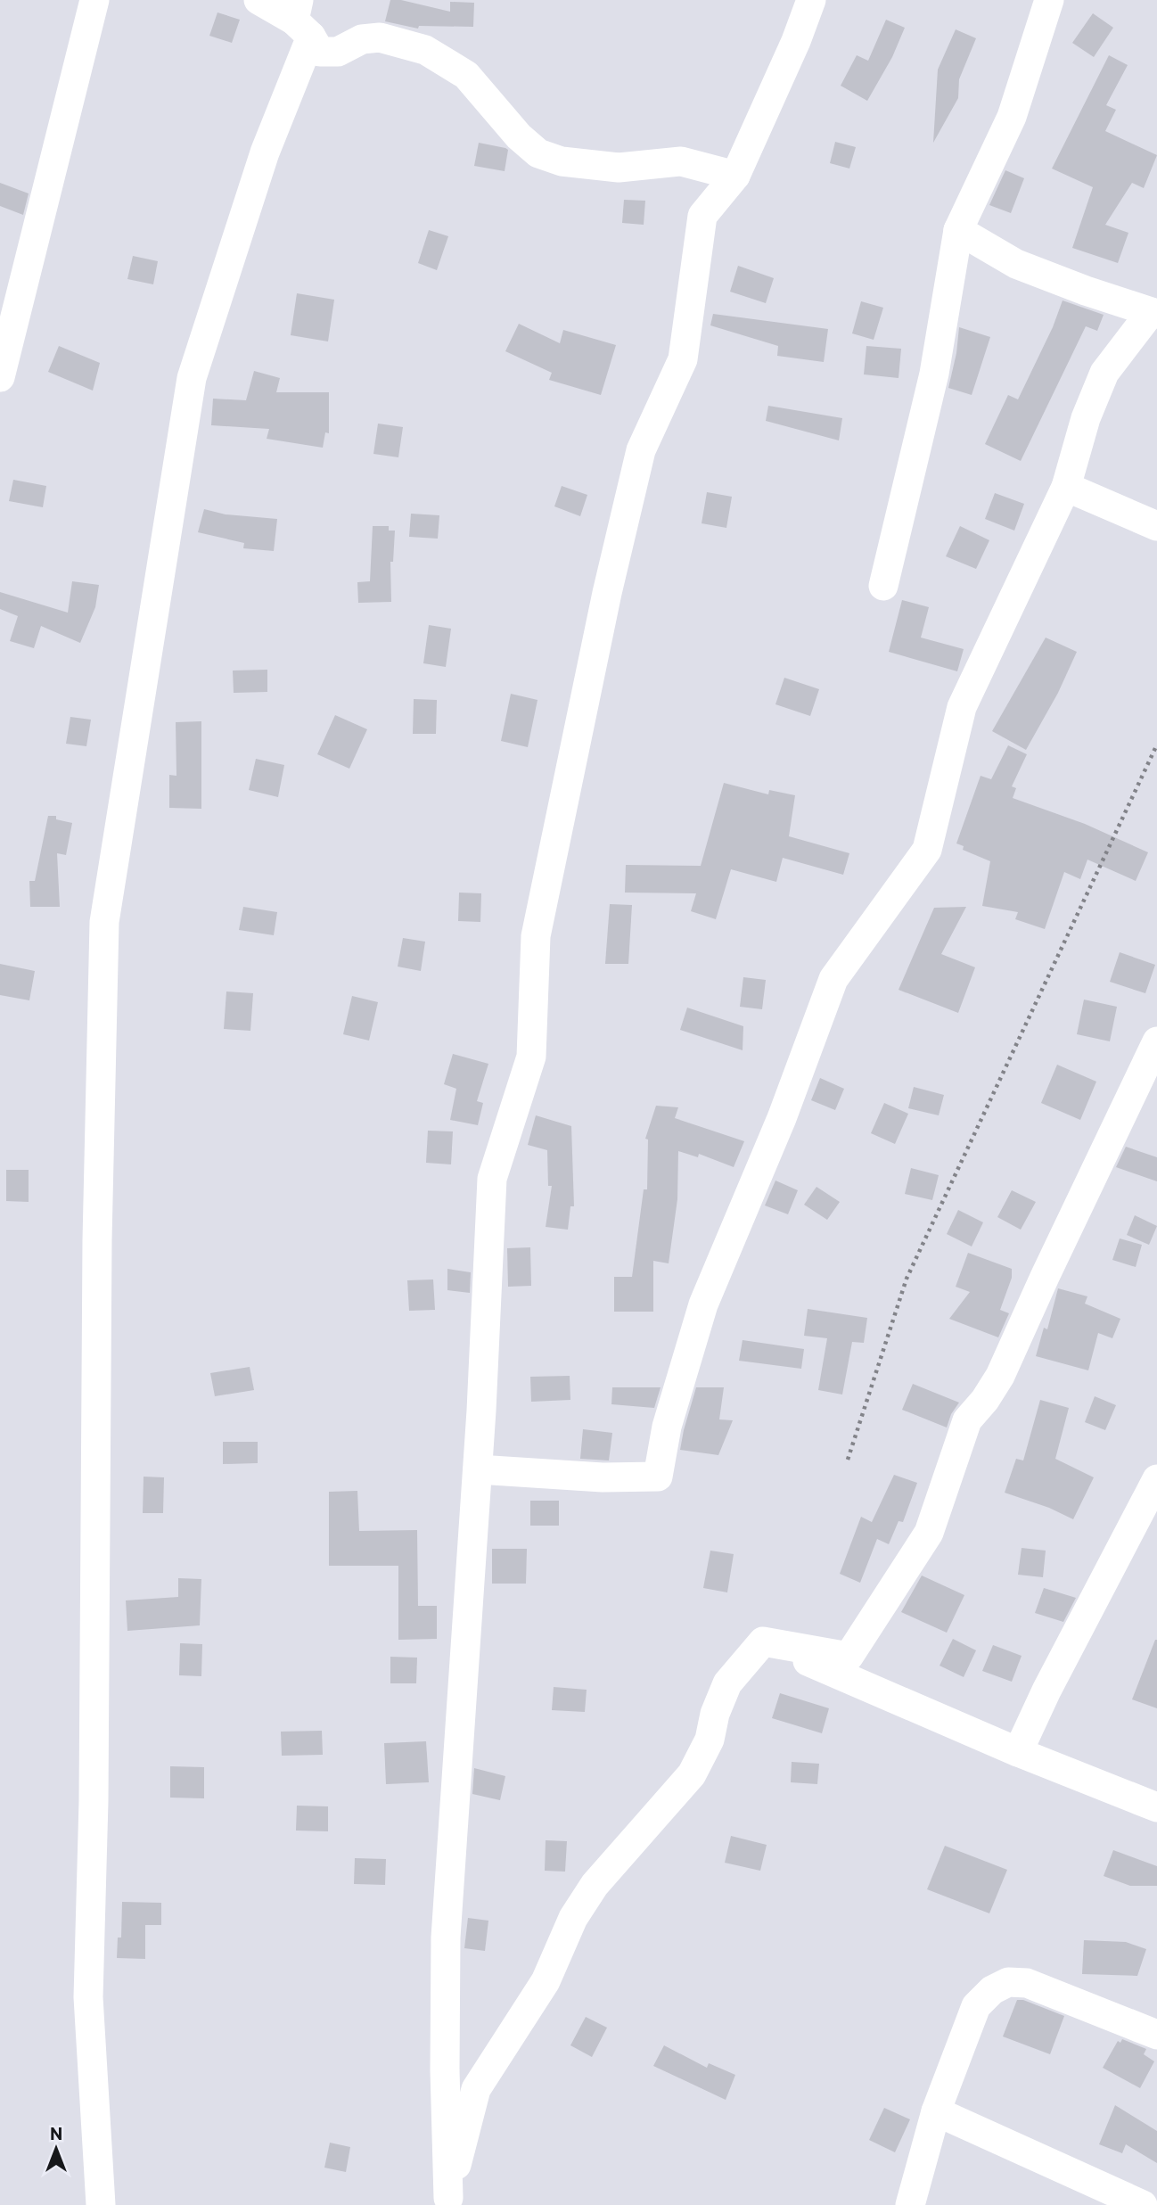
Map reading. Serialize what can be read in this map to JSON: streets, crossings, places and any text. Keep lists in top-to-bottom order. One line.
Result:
{"north":"top"}
